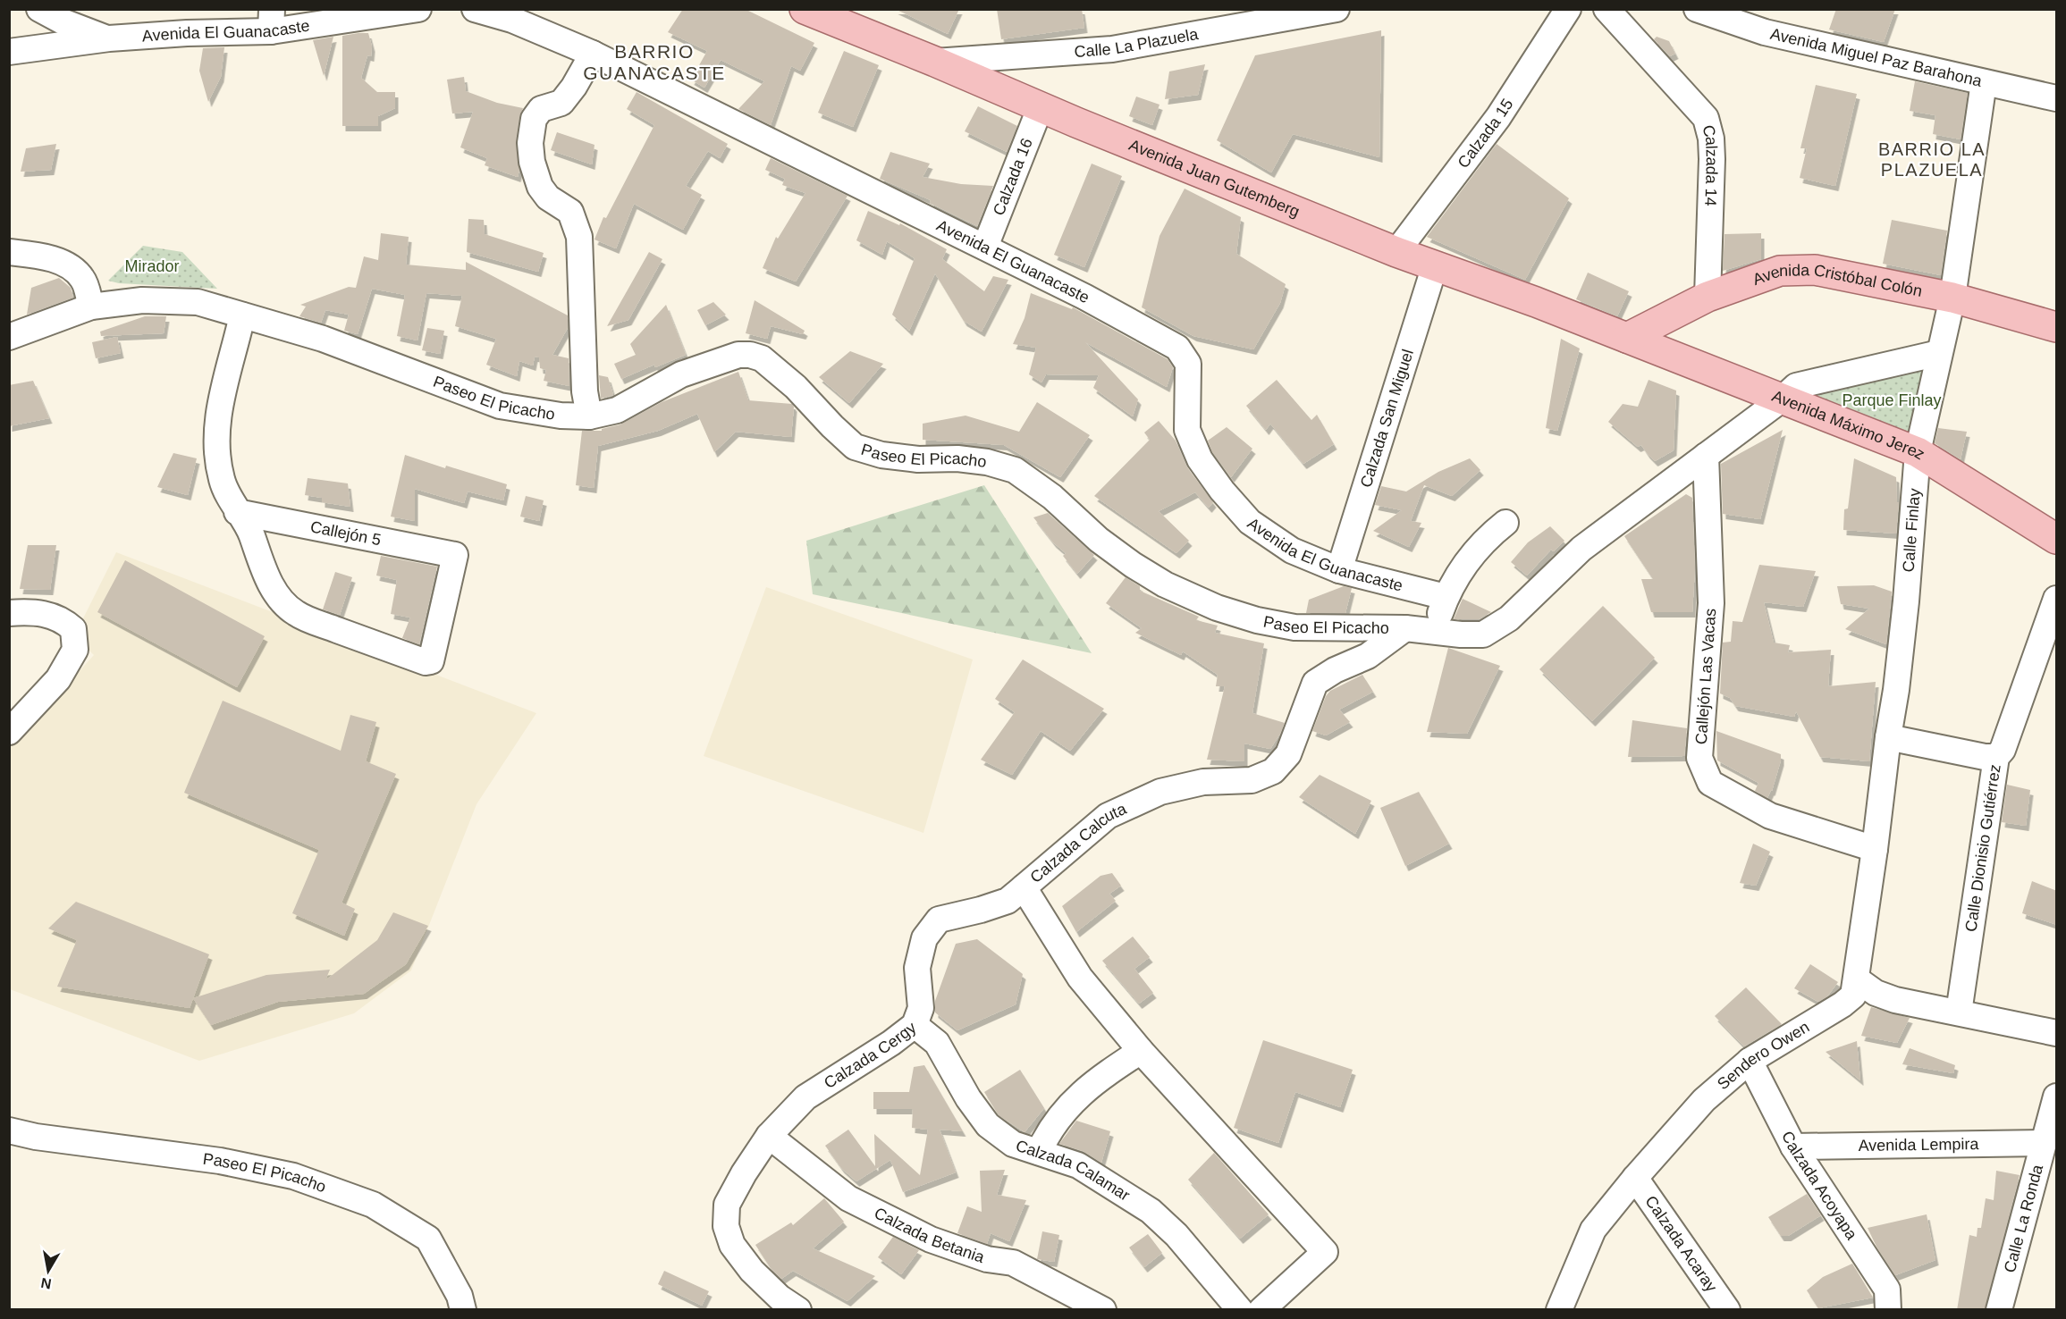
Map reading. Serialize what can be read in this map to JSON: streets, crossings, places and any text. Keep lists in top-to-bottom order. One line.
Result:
{"streets":{"main road":["Avenida Juan Gutemberg","Avenida Cristóbal Colón","Avenida Máximo Jerez"],"street":["Avenida El Guanacaste","Calle La Plazuela","Avenida Miguel Paz Barahona","Calzada 15","Calzada 14","Calzada 16","Paseo El Picacho","Calzada San Miguel","Calle Finlay","Callejón 5","Callejón Las Vacas","Calzada Calcuta","Calle Dionisio Gutiérrez","Calzada Cergy","Sendero Owen","Avenida Lempira","Calzada Calamar","Calzada Acoyapa","Calle La Ronda","Calzada Betania","Calzada Acaray"]},"crossings":[["Avenida El Guanacaste","Calzada 16"],["Avenida El Guanacaste","Calzada San Miguel"],["Calle La Plazuela","Avenida Juan Gutemberg"],["Avenida Miguel Paz Barahona","Calle Finlay"],["Calzada 15","Avenida Juan Gutemberg"],["Calzada 14","Avenida Cristóbal Colón"],["Calzada 16","Avenida Juan Gutemberg"],["Avenida Juan Gutemberg","Avenida Cristóbal Colón"],["Avenida Juan Gutemberg","Calzada San Miguel"],["Avenida Juan Gutemberg","Avenida Máximo Jerez"],["Avenida Cristóbal Colón","Avenida Máximo Jerez"],["Avenida Cristóbal Colón","Calle Finlay"],["Paseo El Picacho","Avenida Máximo Jerez"],["Paseo El Picacho","Calle Finlay"],["Paseo El Picacho","Callejón Las Vacas"],["Paseo El Picacho","Calzada Calcuta"],["Avenida Máximo Jerez","Calle Finlay"],["Calle Finlay","Callejón Las Vacas"],["Calle Finlay","Sendero Owen"],["Calzada Calcuta","Calzada Cergy"],["Calzada Cergy","Calzada Calamar"],["Calzada Cergy","Calzada Betania"],["Sendero Owen","Calzada Acoyapa"],["Sendero Owen","Calzada Acaray"],["Avenida Lempira","Calzada Acoyapa"],["Avenida Lempira","Calle La Ronda"]],"districts":["BARRIO GUANACASTE","BARRIO LA PLAZUELA"],"parks":["Mirador","Parque Finlay"],"north":"bottom"}
